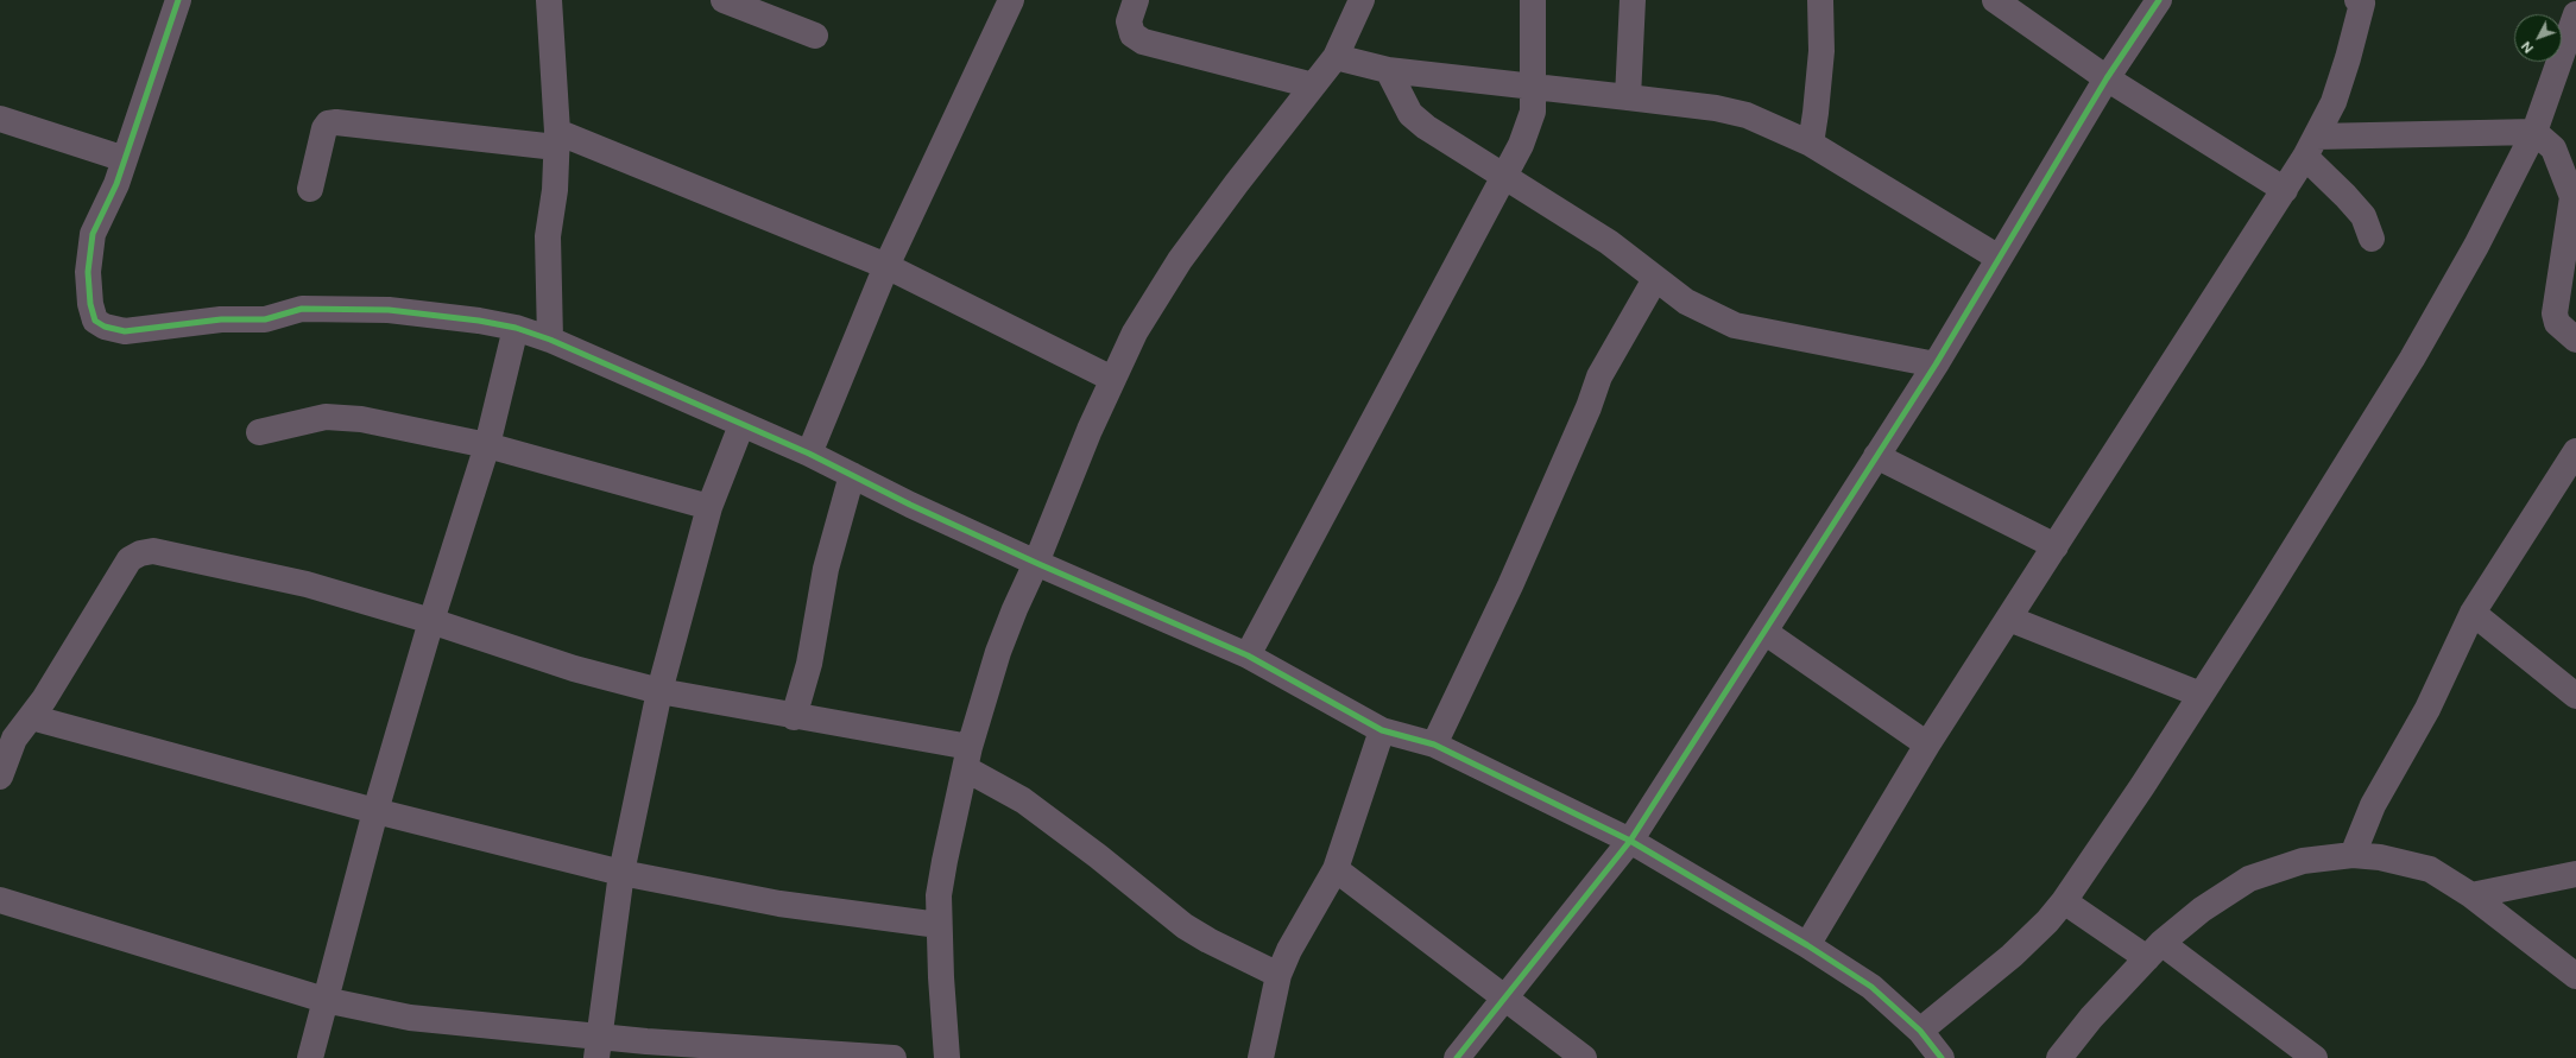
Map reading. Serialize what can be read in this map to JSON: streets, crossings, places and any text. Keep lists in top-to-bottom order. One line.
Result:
{"north":"bottom left"}
